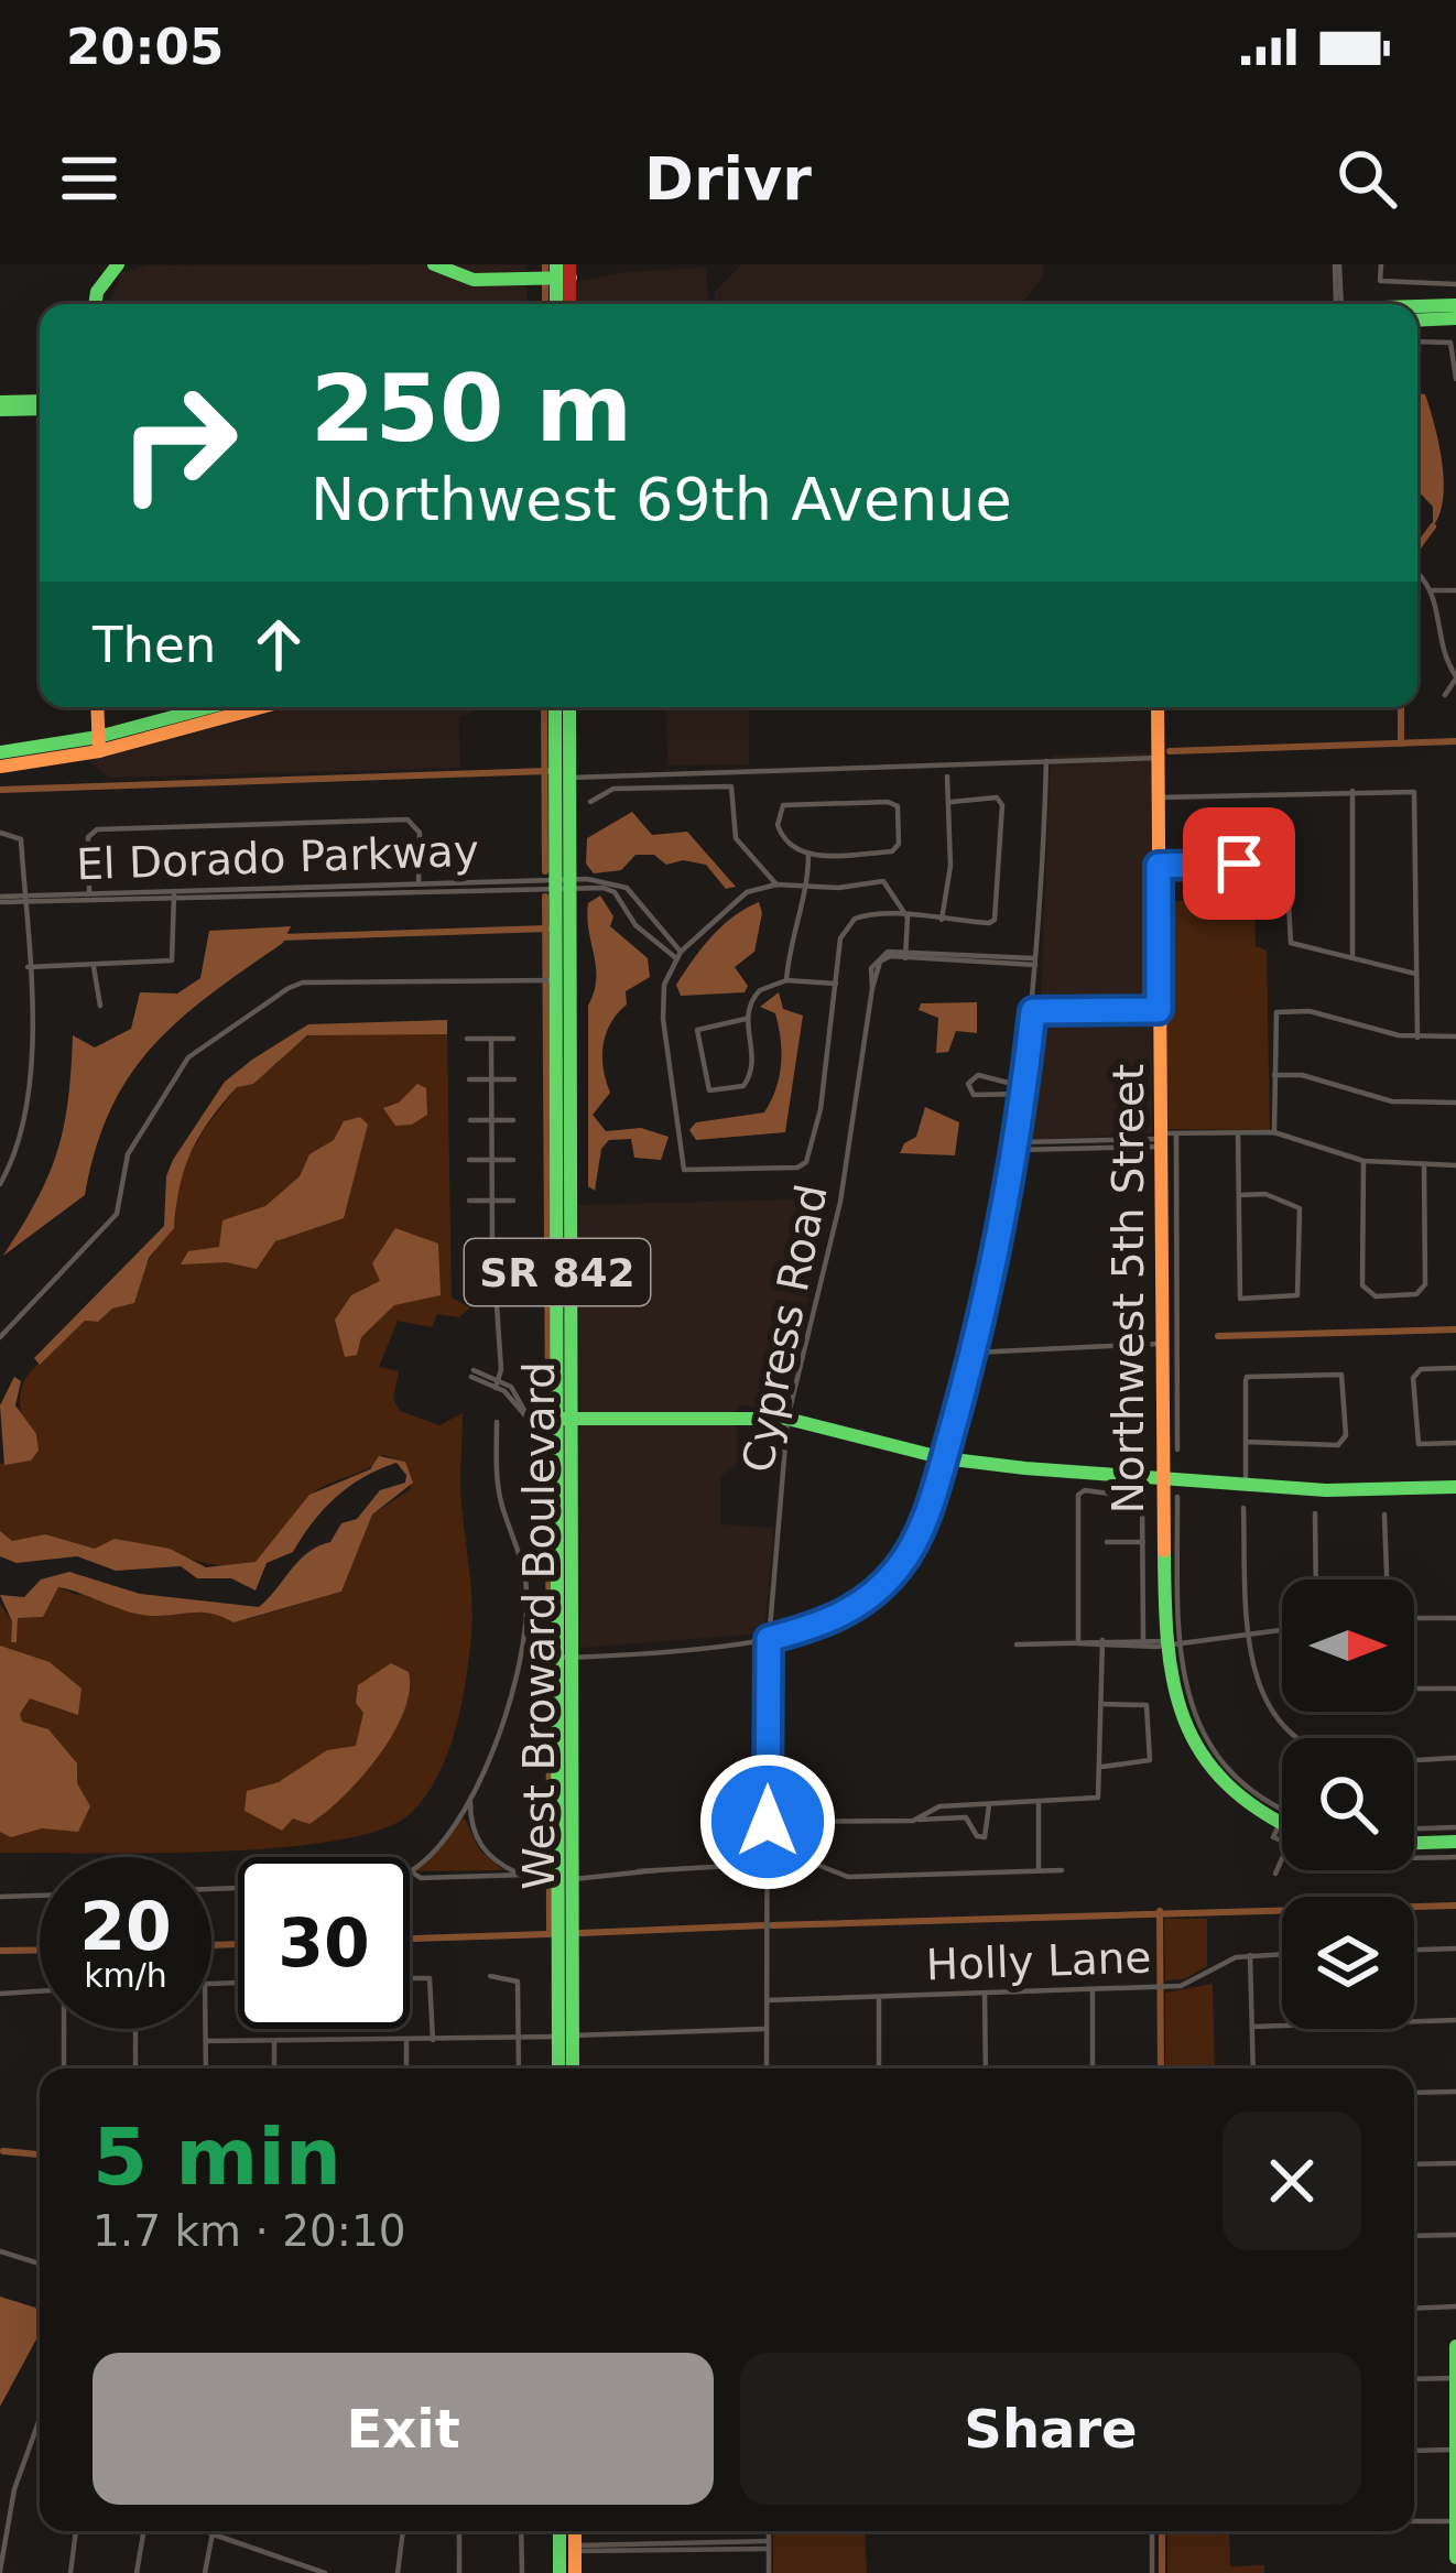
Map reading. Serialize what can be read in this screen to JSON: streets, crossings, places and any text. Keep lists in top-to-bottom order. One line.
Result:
{"streets":{"main road":["SR 842","Northwest 5th Street","West Broward Boulevard"],"street":["El Dorado Parkway","Cypress Road","Holly Lane"]},"crossings":[["El Dorado Parkway","West Broward Boulevard"],["Cypress Road","Holly Lane"]],"north":"right","page":{"status":"20:05","header":"Drivr","turn":["250 m","Northwest 69th Avenue"],"then":"Then","speed":"20 km/h","limit":"30","heading":["5 min","1.7 km · 20:10"],"buttons":["Exit","Share"]}}
